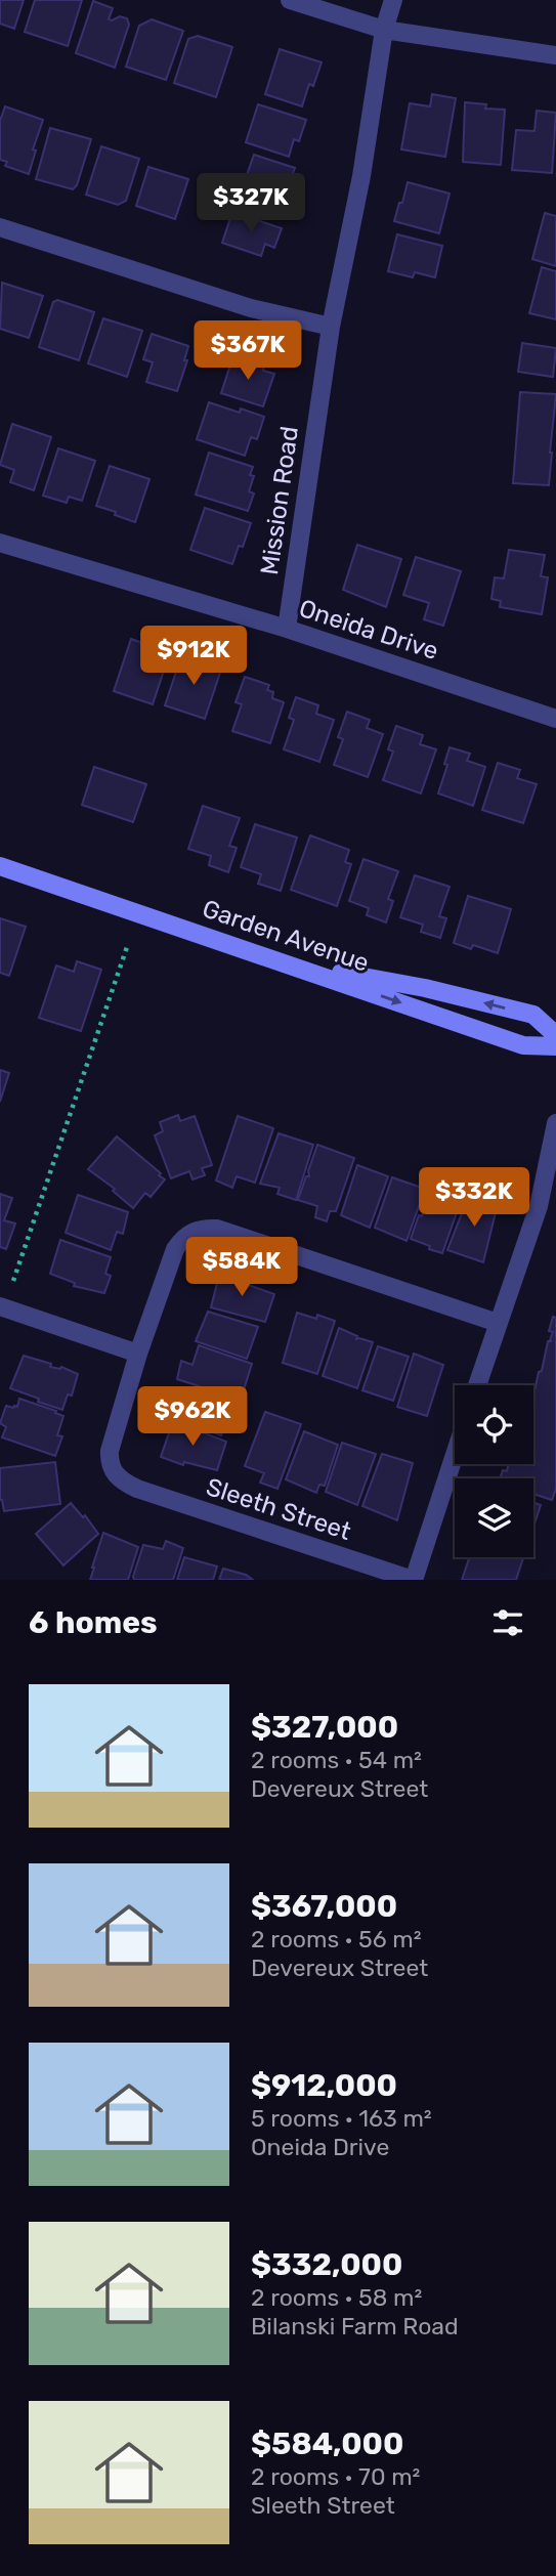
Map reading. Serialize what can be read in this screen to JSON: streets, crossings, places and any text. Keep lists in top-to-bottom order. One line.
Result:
{"streets":{"street":["Mission Road","Oneida Drive","Garden Avenue","Sleeth Street"]},"crossings":[["Mission Road","Oneida Drive"]],"page":{"price":["$327K","$367K","$912K","$332K","$584K","$962K"],"heading":"6 homes","list":[{"name":"$327,000","note":"2 rooms · 54 m² · Devereux Street"},{"name":"$367,000","note":"2 rooms · 56 m² · Devereux Street"},{"name":"$912,000","note":"5 rooms · 163 m² · Oneida Drive"},{"name":"$332,000","note":"2 rooms · 58 m² · Bilanski Farm Road"},{"name":"$584,000","note":"2 rooms · 70 m² · Sleeth Street"}]}}
